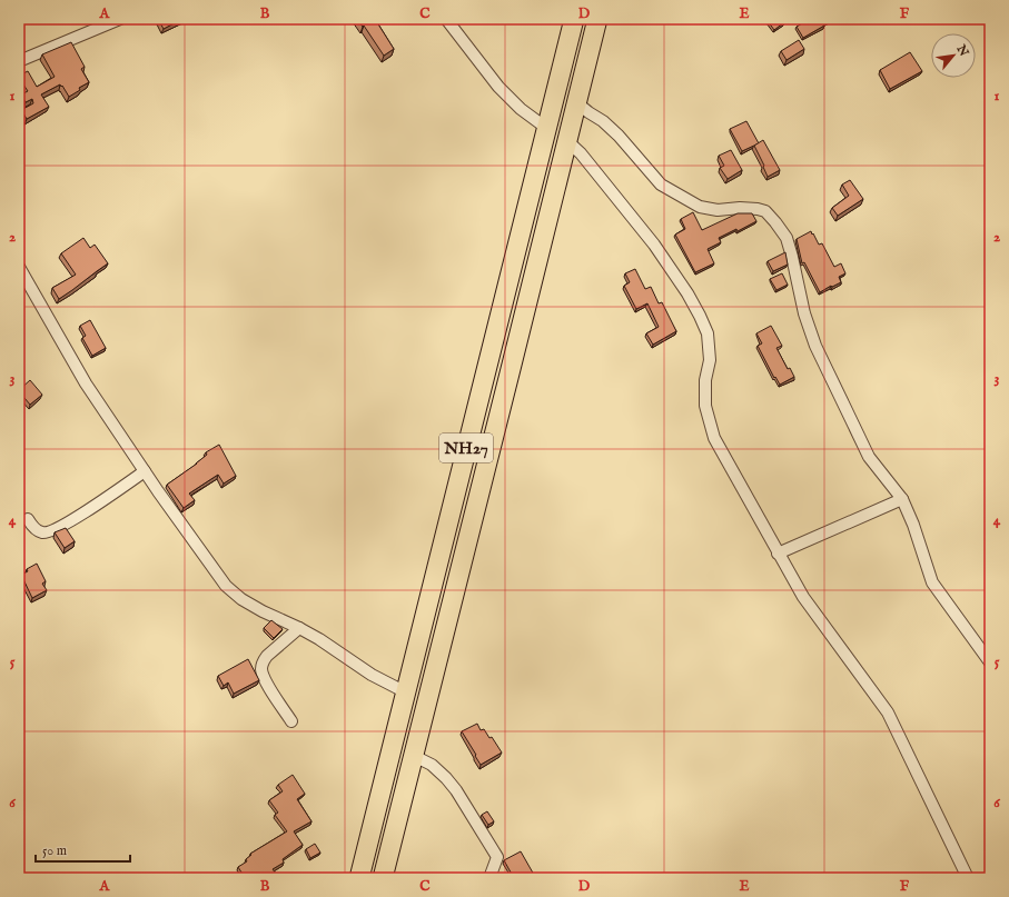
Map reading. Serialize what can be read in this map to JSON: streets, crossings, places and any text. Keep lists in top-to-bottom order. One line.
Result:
{"streets":{"highway":["NH27"]},"scale_bar":"50 m","north":"top right","grid":{"columns":["A","B","C","D","E","F"],"rows":["1","2","3","4","5","6"]}}
